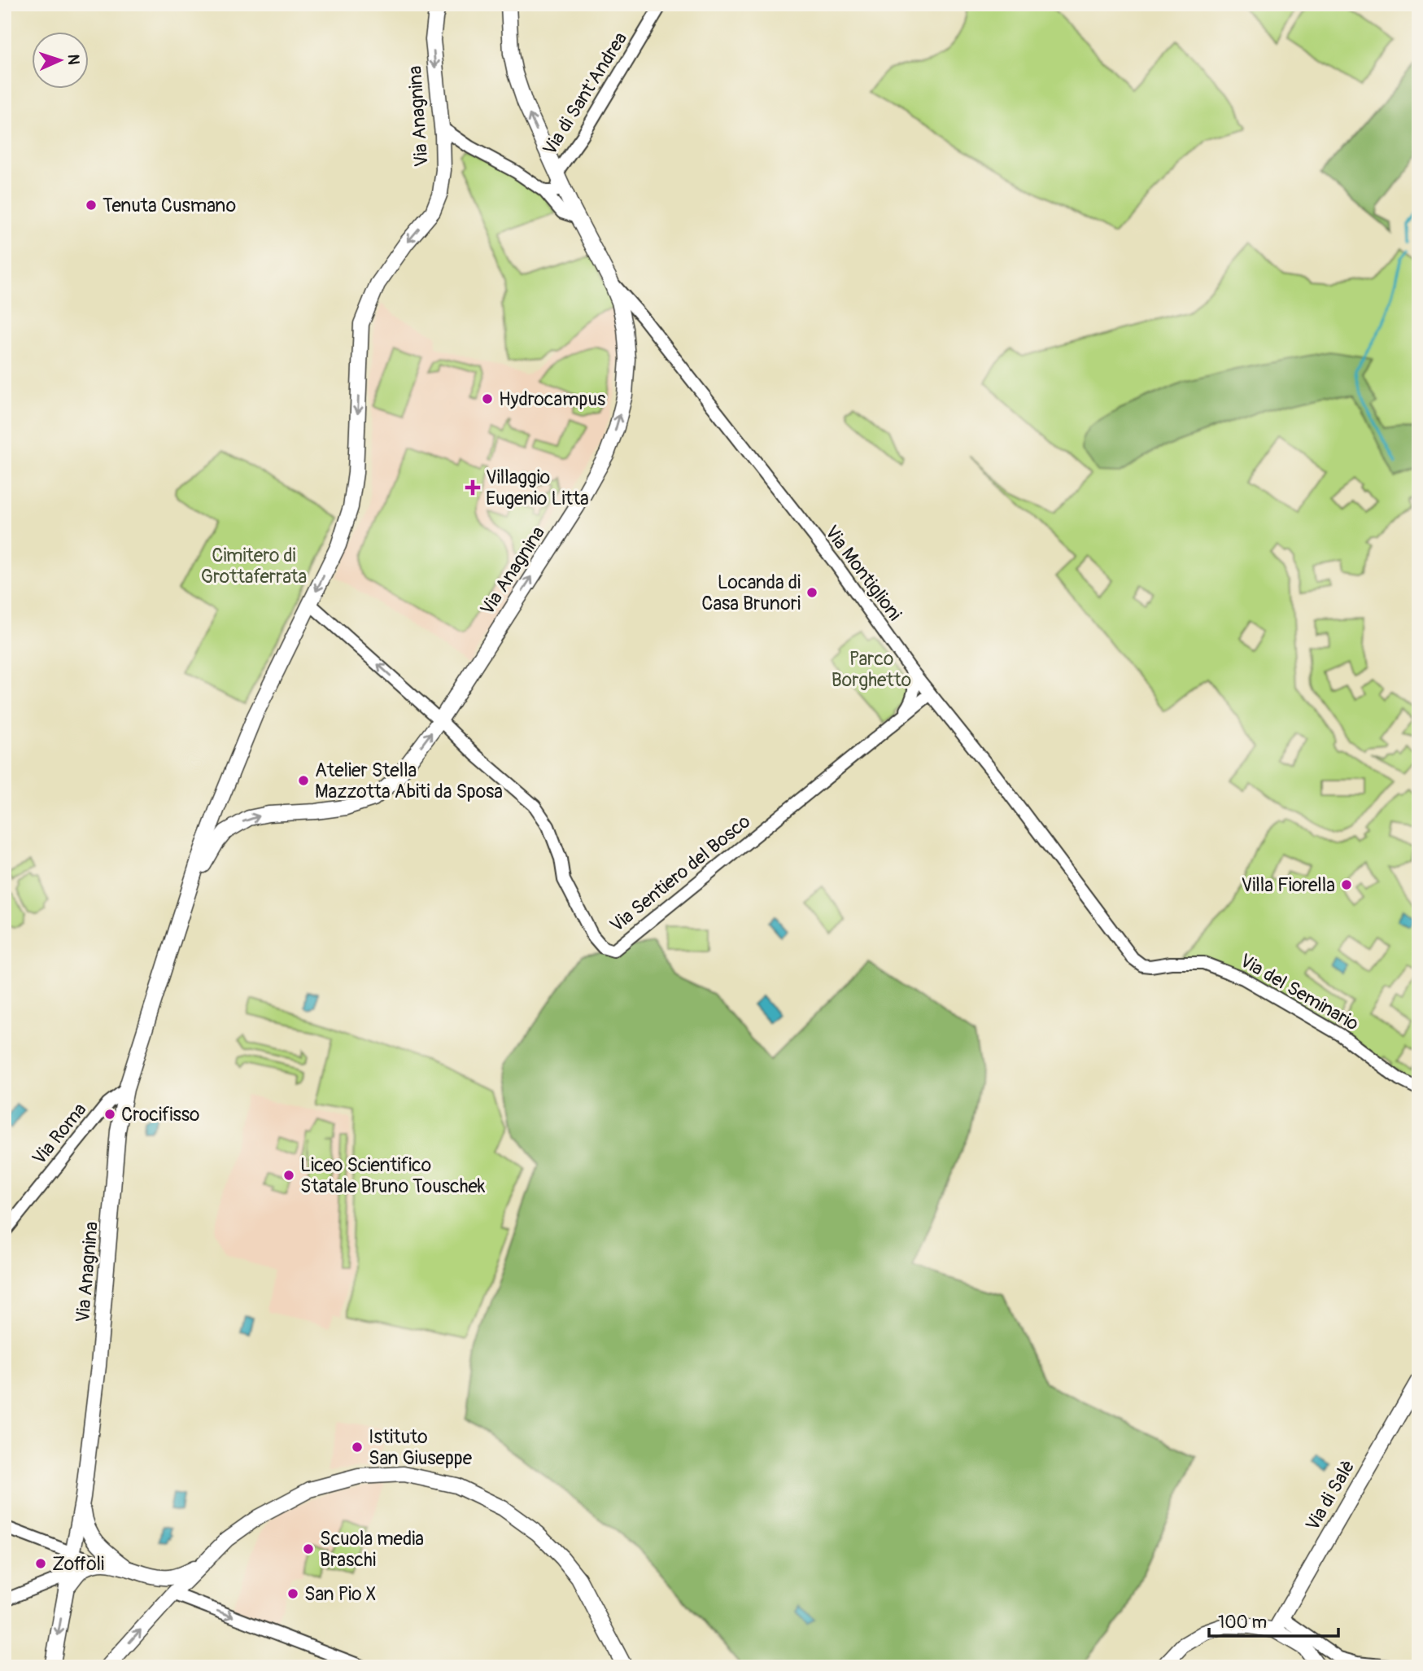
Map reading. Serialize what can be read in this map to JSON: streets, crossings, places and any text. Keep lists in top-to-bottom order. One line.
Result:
{"streets":{"main road":["Via Anagnina","Via di Salè"],"street":["Via di Sant'Andrea","Via Montiglioni","Via Sentiero del Bosco","Via del Seminario","Via Roma"]},"crossings":[["Via di Sant'Andrea","Via Anagnina"],["Via Anagnina","Via Montiglioni"],["Via Anagnina","Via Sentiero del Bosco"],["Via Anagnina","Via Roma"],["Via Montiglioni","Via Sentiero del Bosco"],["Via Montiglioni","Via del Seminario"]],"parks":["Cimitero di Grottaferrata","Parco Borghetto"],"places":{"other":["Tenuta Cusmano","Hydrocampus","Locanda di Casa Brunori","Atelier Stella Mazzotta Abiti da Sposa","Villa Fiorella","Crocifisso","Liceo Scientifico Statale Bruno Touschek","Istituto San Giuseppe","Scuola media Braschi","Zoffoli","San Pio X"],"health":["Villaggio Eugenio Litta"]},"scale_bar":"100 m","north":"right"}
